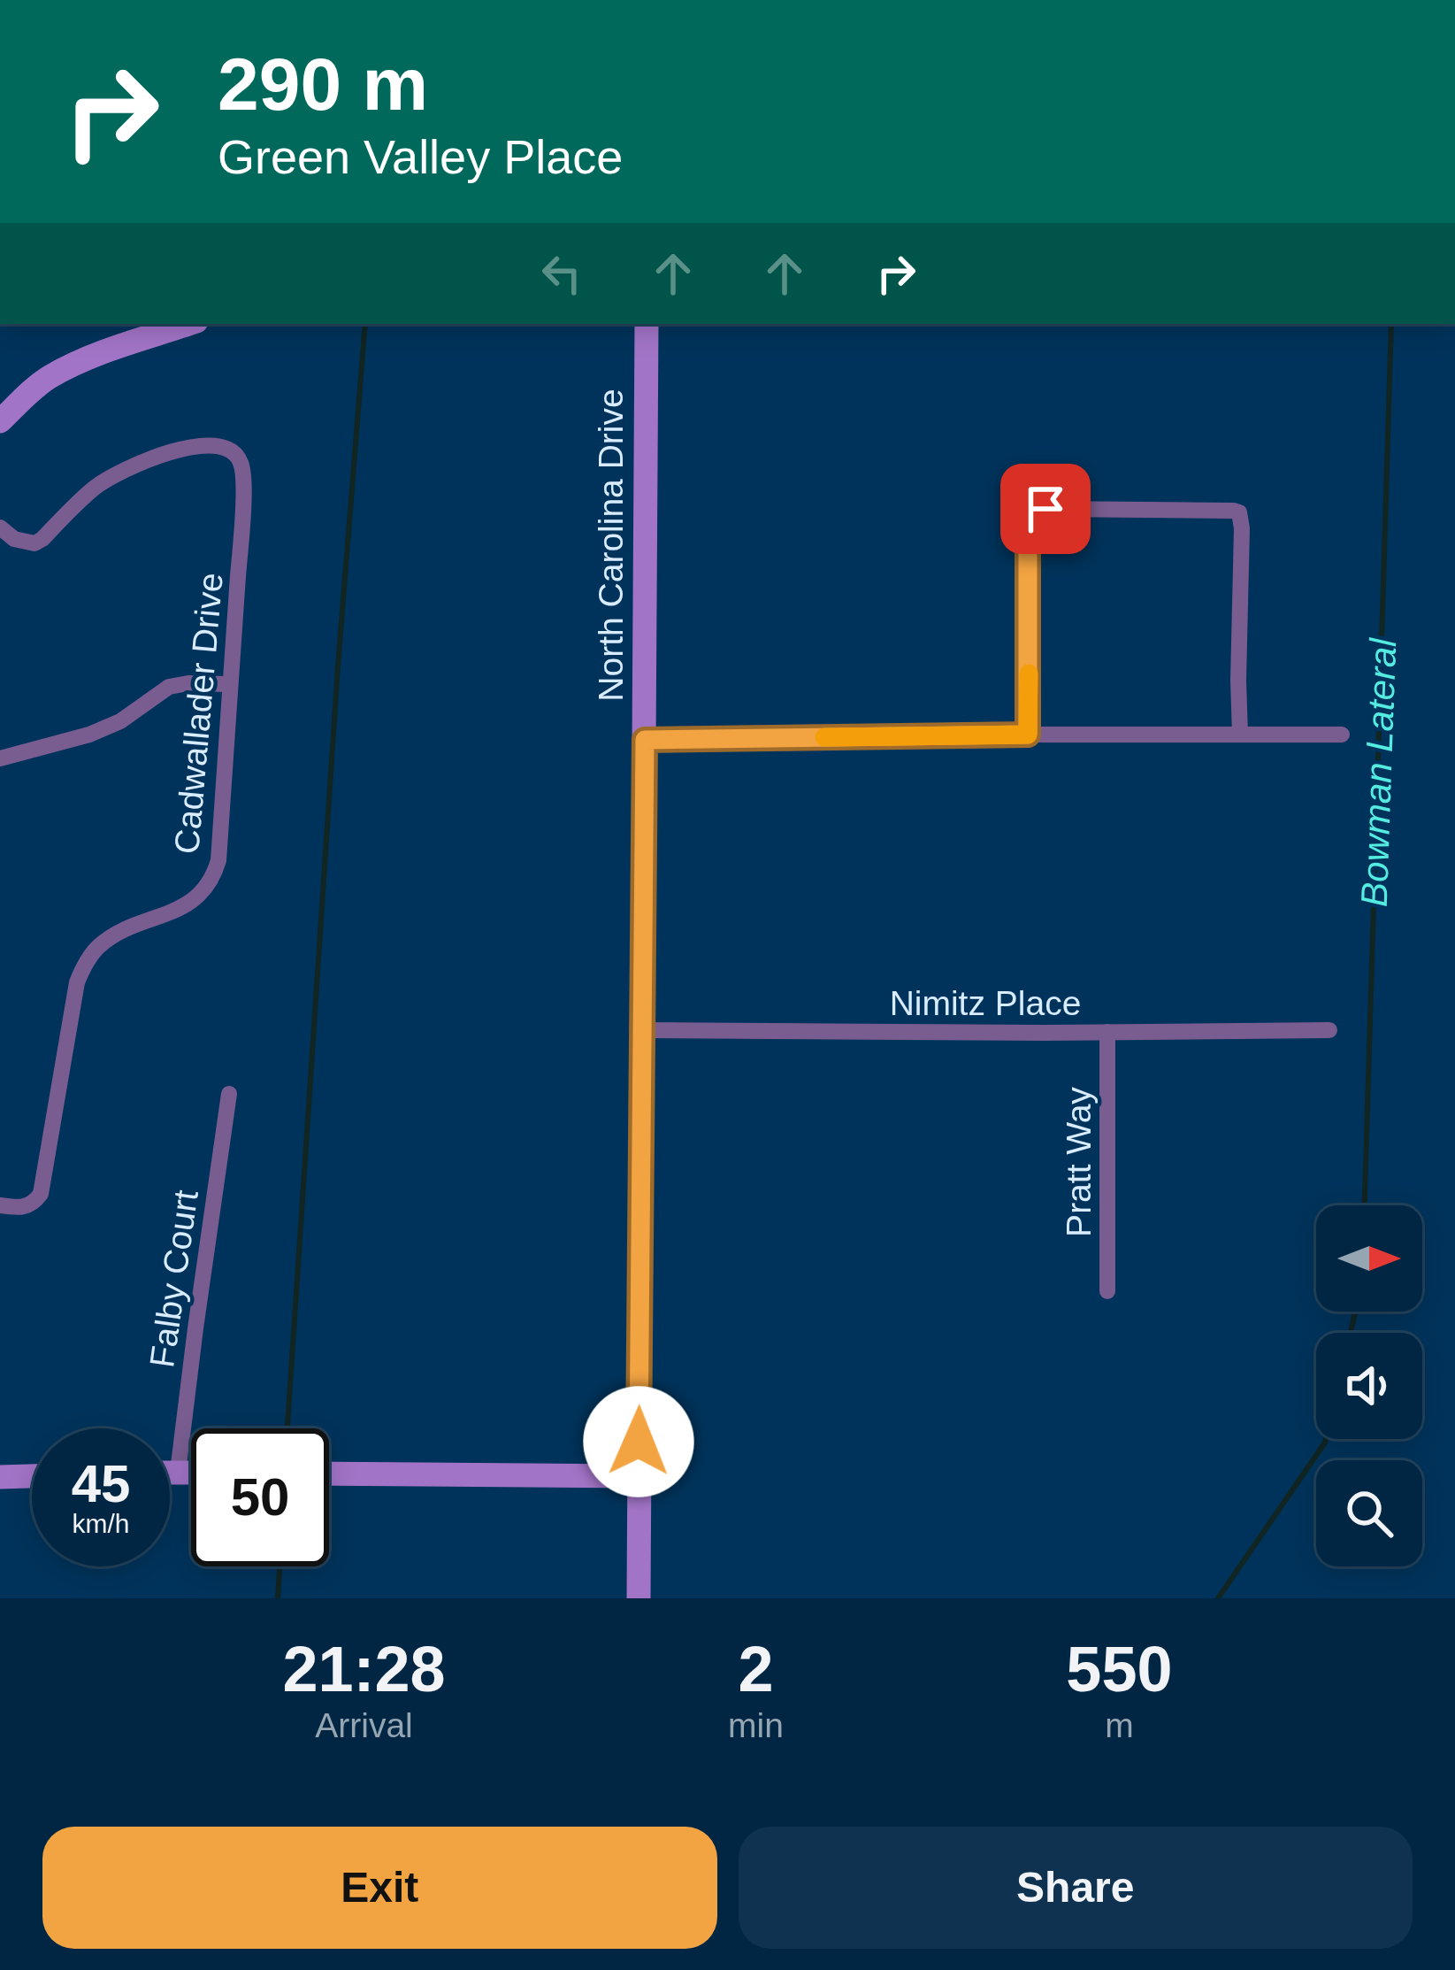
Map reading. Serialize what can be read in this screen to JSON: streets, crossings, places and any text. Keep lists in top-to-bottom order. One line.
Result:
{"streets":{"main road":["North Carolina Drive"],"street":["Cadwallader Drive","Nimitz Place","Pratt Way","Falby Court"]},"crossings":[["North Carolina Drive","Nimitz Place"],["Nimitz Place","Pratt Way"]],"water":["Bowman Lateral"],"north":"right","page":{"turn":["290 m","Green Valley Place"],"speed":"45 km/h","limit":"50","eta":["21:28","Arrival","2","min","550","m"],"buttons":["Exit","Share"]}}
